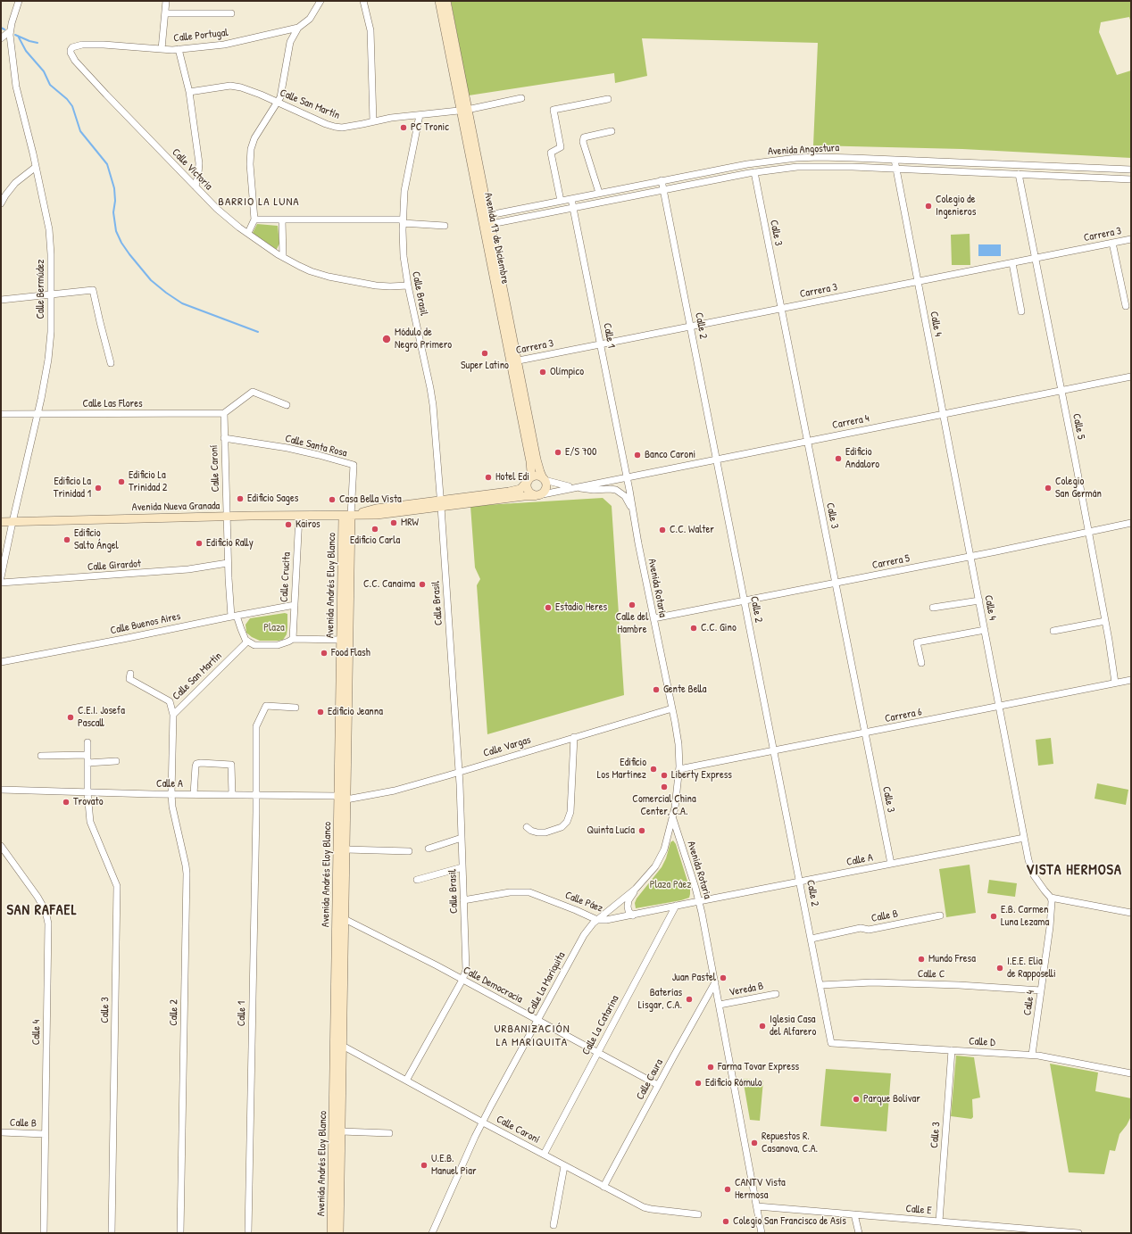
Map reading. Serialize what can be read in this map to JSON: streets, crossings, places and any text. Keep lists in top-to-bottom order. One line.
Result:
{"streets":{"street":["Calle Portugal","Calle San Martín","Avenida Angostura","Calle Victoria","Calle 3","Carrera 3","Avenida 17 de Diciembre","Calle Bermúdez","Calle Brasil","Calle 4","Calle 2","Calle 1","Calle Las Flores","Carrera 4","Calle 5","Calle Santa Rosa","Calle Caroní","Avenida Nueva Granada","Carrera 5","Calle Girardot","Calle Crucita","Avenida Andrés Eloy Blanco","Avenida Rotaria","Calle Buenos Aires","Carrera 6","Calle Vargas","Calle A","Calle Páez","Calle B","Calle C","Calle La Mariquita","Calle Democracia","Vereda B","Calle La Catarina","Calle D","Calle Caura","Calle E"]},"crossings":[["Calle Portugal","Calle Victoria"],["Calle San Martín","Avenida 17 de Diciembre"],["Calle San Martín","Calle Brasil"],["Calle San Martín","Calle 2"],["Calle San Martín","Calle A"],["Avenida Angostura","Calle 3"],["Avenida Angostura","Avenida 17 de Diciembre"],["Avenida Angostura","Calle 4"],["Avenida Angostura","Calle 2"],["Avenida Angostura","Calle 1"],["Avenida Angostura","Calle 5"],["Calle Victoria","Calle Brasil"],["Calle 3","Carrera 3"],["Calle 3","Carrera 4"],["Calle 3","Carrera 5"],["Calle 3","Carrera 6"],["Calle 3","Calle A"],["Calle 3","Calle D"],["Calle 3","Calle E"],["Carrera 3","Avenida 17 de Diciembre"],["Carrera 3","Calle 4"],["Carrera 3","Calle 2"],["Carrera 3","Calle 1"],["Carrera 3","Calle 5"],["Avenida 17 de Diciembre","Carrera 4"],["Avenida 17 de Diciembre","Avenida Nueva Granada"],["Calle Bermúdez","Calle Las Flores"],["Calle Bermúdez","Avenida Nueva Granada"],["Calle Brasil","Calle Caroní"],["Calle Brasil","Avenida Nueva Granada"],["Calle Brasil","Calle Vargas"],["Calle Brasil","Calle Páez"],["Calle Brasil","Calle Democracia"],["Calle 4","Carrera 4"],["Calle 4","Carrera 5"],["Calle 4","Carrera 6"],["Calle 4","Calle A"],["Calle 4","Calle B"],["Calle 4","Calle C"],["Calle 4","Calle D"],["Calle 2","Carrera 4"],["Calle 2","Carrera 5"],["Calle 2","Carrera 6"],["Calle 2","Calle A"],["Calle 2","Calle B"],["Calle 2","Calle C"],["Calle 2","Calle D"],["Calle 1","Carrera 4"],["Calle 1","Avenida Rotaria"],["Calle 1","Calle A"],["Calle Las Flores","Calle Caroní"],["Carrera 4","Calle 5"],["Carrera 4","Avenida Nueva Granada"],["Carrera 4","Avenida Rotaria"],["Calle 5","Carrera 5"],["Calle 5","Carrera 6"],["Calle Santa Rosa","Calle Caroní"],["Calle Santa Rosa","Avenida Nueva Granada"],["Calle Santa Rosa","Avenida Andrés Eloy Blanco"],["Calle Caroní","Avenida Nueva Granada"],["Calle Caroní","Calle Girardot"],["Calle Caroní","Avenida Andrés Eloy Blanco"],["Calle Caroní","Calle Buenos Aires"],["Calle Caroní","Calle La Mariquita"],["Calle Caroní","Calle La Catarina"],["Calle Caroní","Calle Caura"],["Avenida Nueva Granada","Calle Crucita"],["Avenida Nueva Granada","Avenida Andrés Eloy Blanco"],["Carrera 5","Avenida Rotaria"],["Calle Crucita","Calle Buenos Aires"],["Avenida Andrés Eloy Blanco","Calle Vargas"],["Avenida Andrés Eloy Blanco","Calle A"],["Avenida Andrés Eloy Blanco","Calle Democracia"],["Avenida Rotaria","Carrera 6"],["Avenida Rotaria","Calle Vargas"],["Avenida Rotaria","Calle A"],["Avenida Rotaria","Calle Páez"],["Avenida Rotaria","Calle La Mariquita"],["Avenida Rotaria","Vereda B"],["Avenida Rotaria","Calle Caura"],["Avenida Rotaria","Calle E"],["Calle Vargas","Calle A"],["Calle A","Calle Páez"],["Calle Páez","Calle La Mariquita"],["Calle Páez","Calle La Catarina"],["Calle La Mariquita","Calle Democracia"],["Calle Democracia","Calle La Catarina"],["Calle Democracia","Calle Caura"]],"districts":["BARRIO LA LUNA","VISTA HERMOSA","SAN RAFAEL","URBANIZACIÓN LA MARIQUITA"],"parks":["Plaza","Plaza Páez"],"places":["PC Tronic","Colegio de Ingenieros","Módulo de Negro Primero","Super Latino","Olímpico","E/S 700","Banco Caroni","Edificio Andaloro","Hotel Edi","Edificio La Trinidad 2","Edificio La Trinidad 1","Colegio San Germán","Edificio Sages","Casa Bella Vista","MRW","Kairos","Edificio Carla","C.C. Walter","Edificio Salto Ángel","Edificio Rally","C.C. Canaima","Calle del Hambre","Estadio Heres","C.C. Gino","Food Flash","Gente Bella","Edificio Jeanna","C.E.I. Josefa Pascall","Edificio Los Martínez","Liberty Express","Comercial China Center, C.A.","Trovato","Quinta Lucía","E.B. Carmen Luna Lezama","Mundo Fresa","I.E.E. Elia de Rapposelli","Juan Pastel","Baterías Lisgar, C.A.","Iglesia Casa del Alfarero","Farma Tovar Express","Edificio Rómulo","Parque Bolívar","Repuestos R. Casanova, C.A.","U.E.B. Manuel Piar","CANTV Vista Hermosa","Colegio San Francisco de Asís"]}
